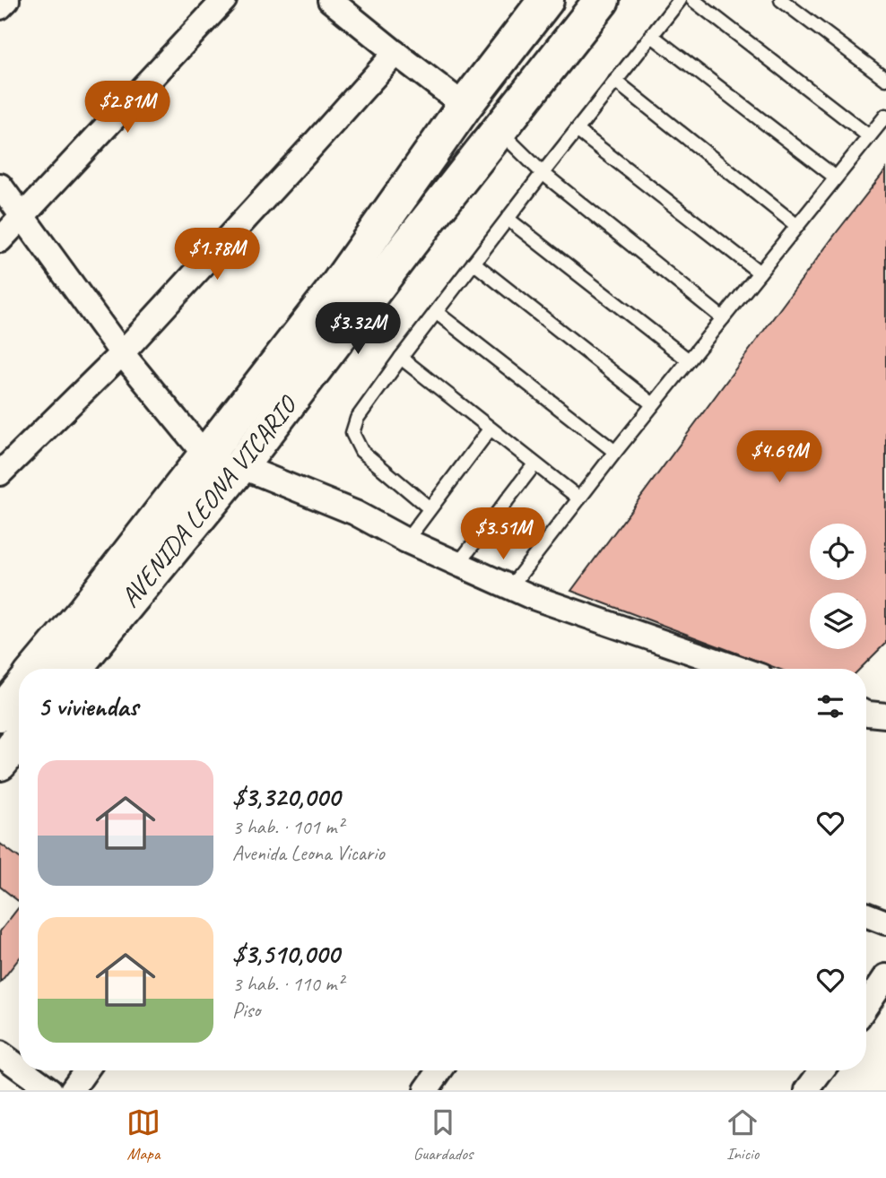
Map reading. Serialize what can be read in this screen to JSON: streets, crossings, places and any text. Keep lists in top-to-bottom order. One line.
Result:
{"streets":{"street":["AVENIDA LEONA VICARIO"]},"page":{"price":["$2.81M","$1.78M","$3.32M","$4.69M","$3.51M"],"heading":"5 viviendas","list":[{"name":"$3,320,000","note":"3 hab. · 101 m² · Avenida Leona Vicario"},{"name":"$3,510,000","note":"3 hab. · 110 m² · Piso"}],"tabs":["Mapa","Guardados","Inicio"]}}
